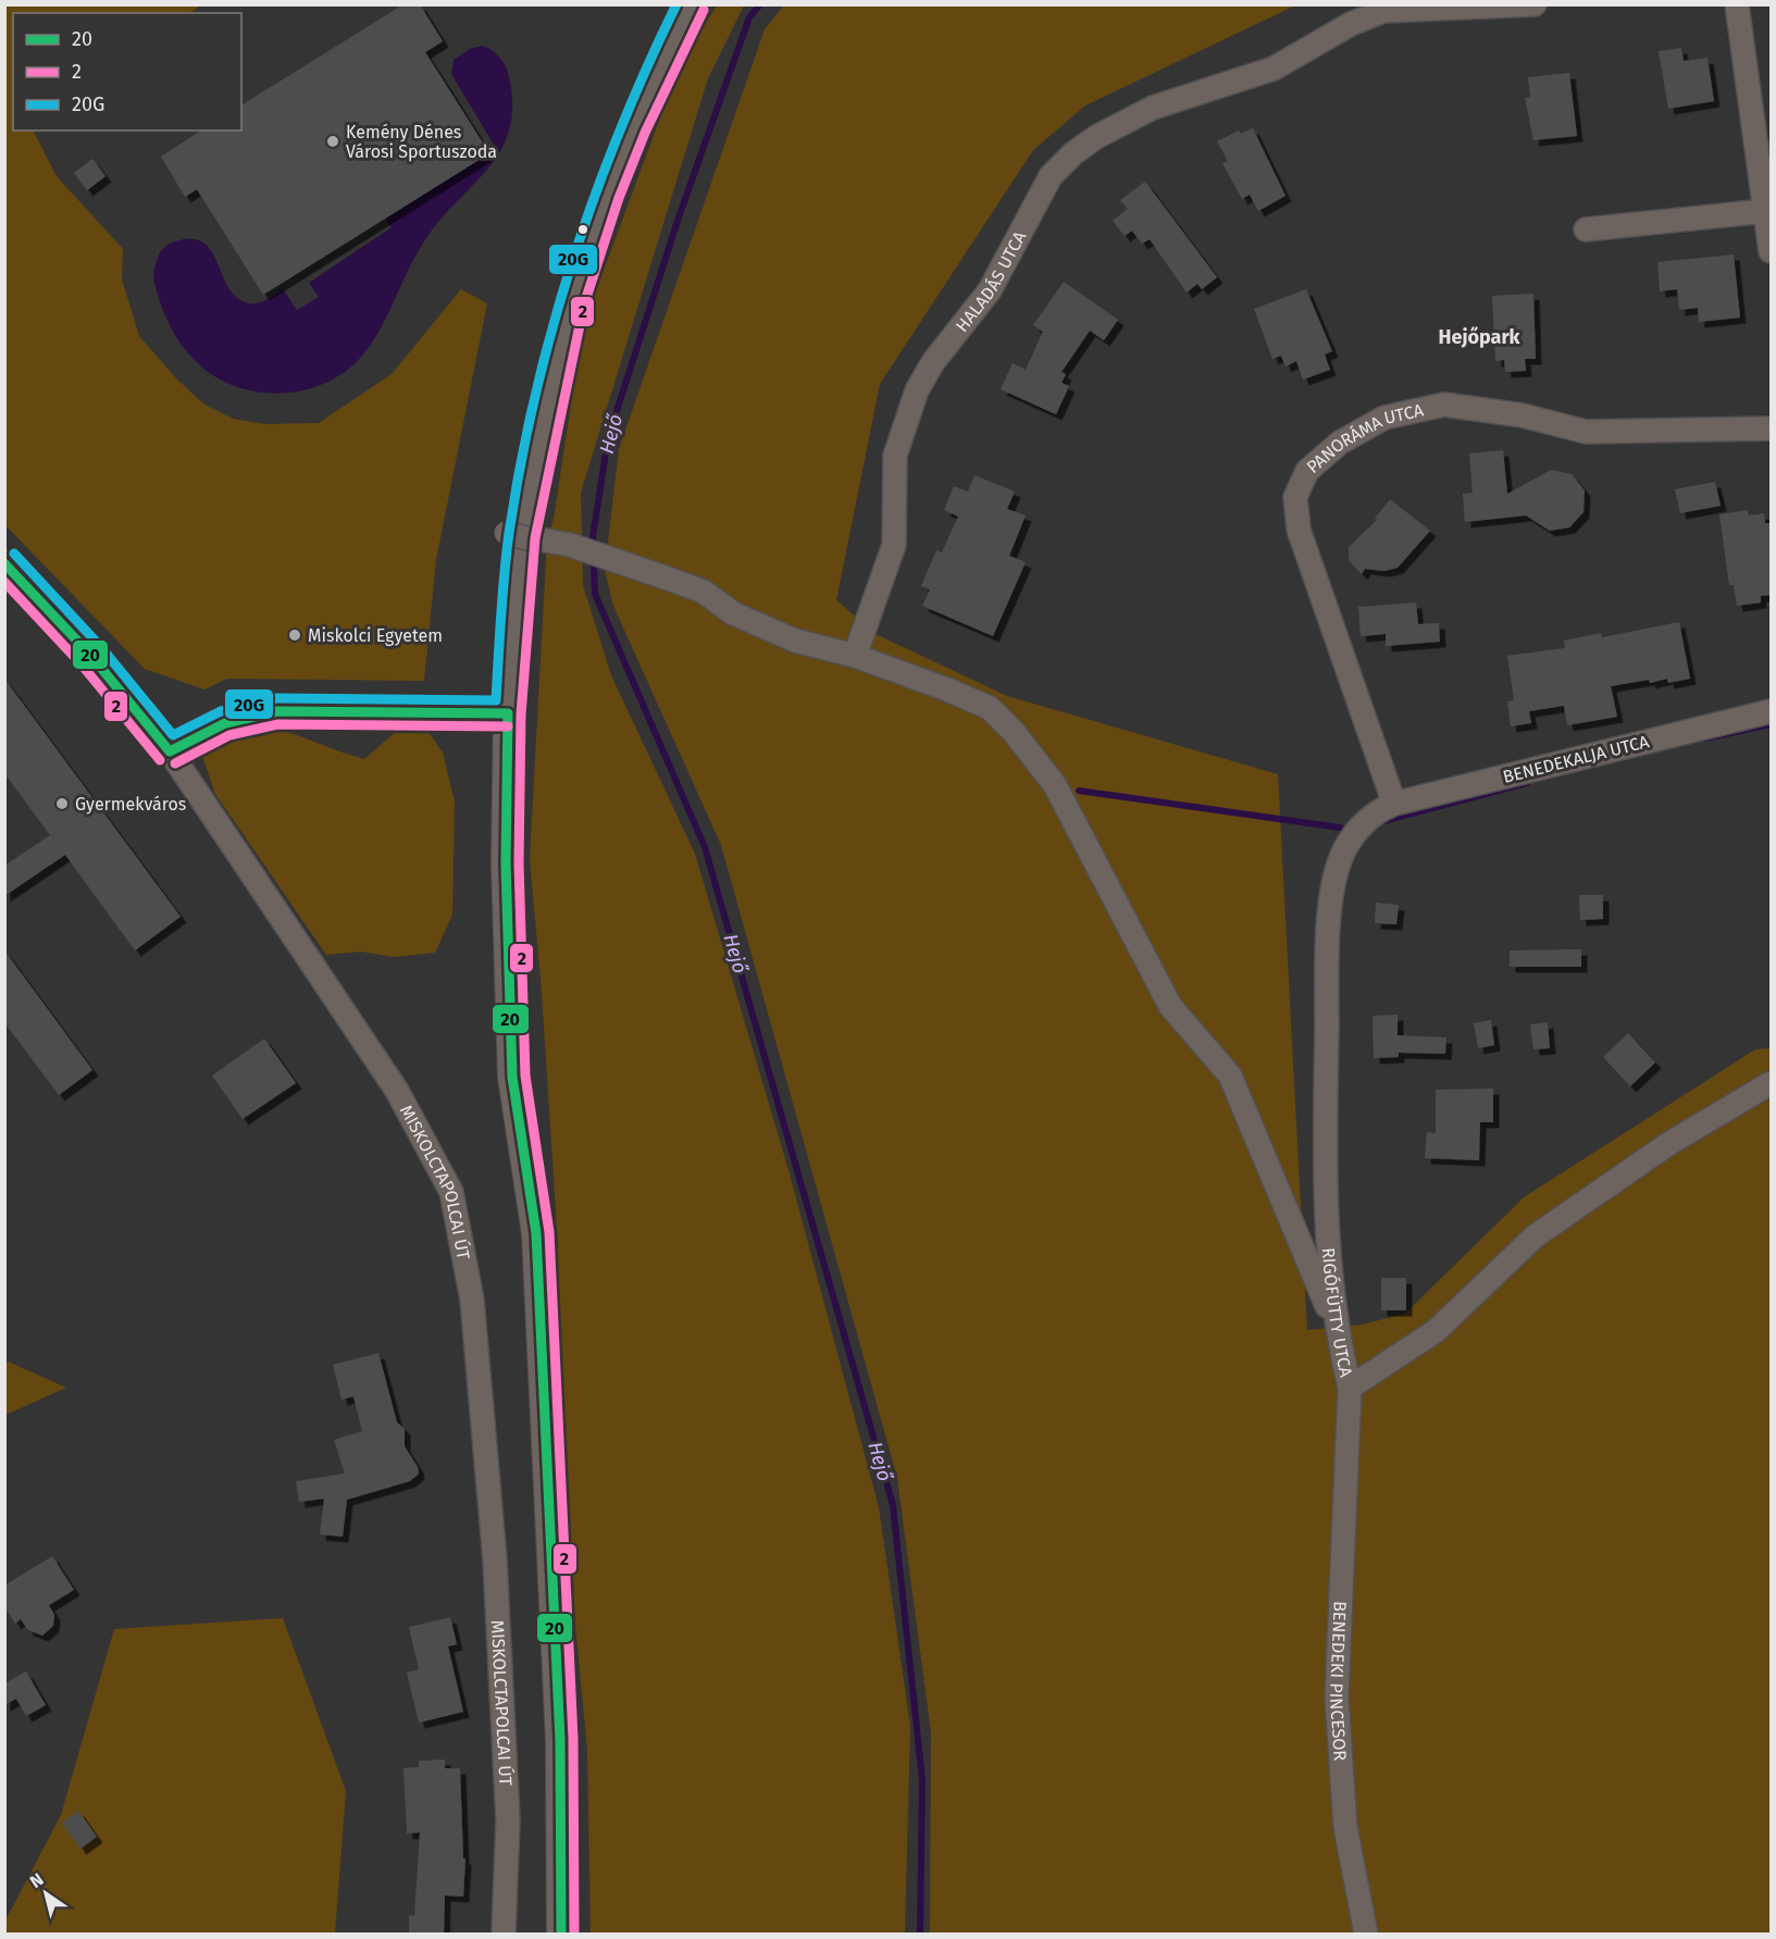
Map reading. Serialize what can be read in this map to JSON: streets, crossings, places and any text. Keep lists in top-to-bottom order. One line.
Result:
{"streets":{"street":["HALADÁS UTCA","PANORÁMA UTCA","BENEDEKALJA UTCA","MISKOLCTAPOLCAI ÚT","RIGÓFÜTTY UTCA","BENEDEKI PINCESOR"]},"crossings":[["PANORÁMA UTCA","BENEDEKALJA UTCA"],["PANORÁMA UTCA","RIGÓFÜTTY UTCA"],["BENEDEKALJA UTCA","RIGÓFÜTTY UTCA"],["RIGÓFÜTTY UTCA","BENEDEKI PINCESOR"]],"districts":["Hejőpark"],"water":["Hejő"],"places":["Kemény Dénes Városi Sportuszoda","Miskolci Egyetem","Gyermekváros"],"lines":["transit line 20G","transit line 2","transit line 20"],"legend":["20","2","20G"],"north":"top left"}
